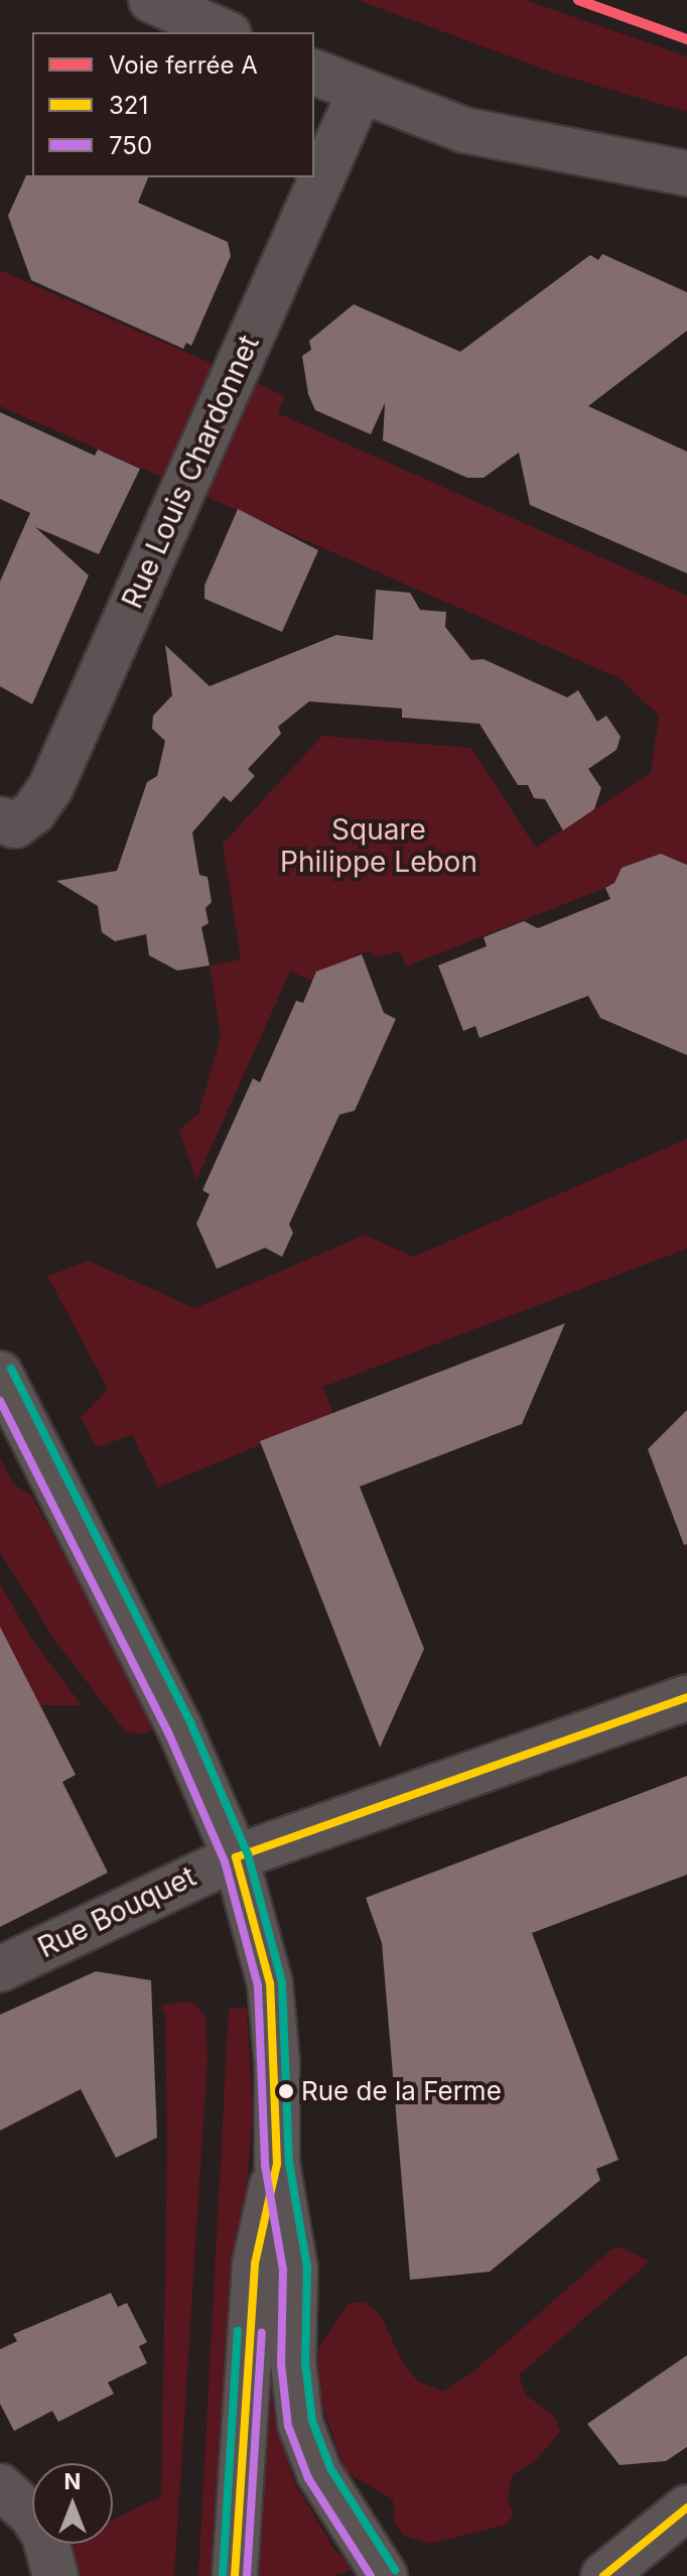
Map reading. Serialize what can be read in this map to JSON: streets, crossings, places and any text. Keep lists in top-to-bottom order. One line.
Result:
{"streets":{"street":["Rue Louis Chardonnet","Rue Bouquet"]},"parks":["Square Philippe Lebon"],"places":["Rue de la Ferme"],"lines":["rail line A","transit line 750","transit line 321"],"legend":["Voie ferrée A","321","750"],"north":"top"}
